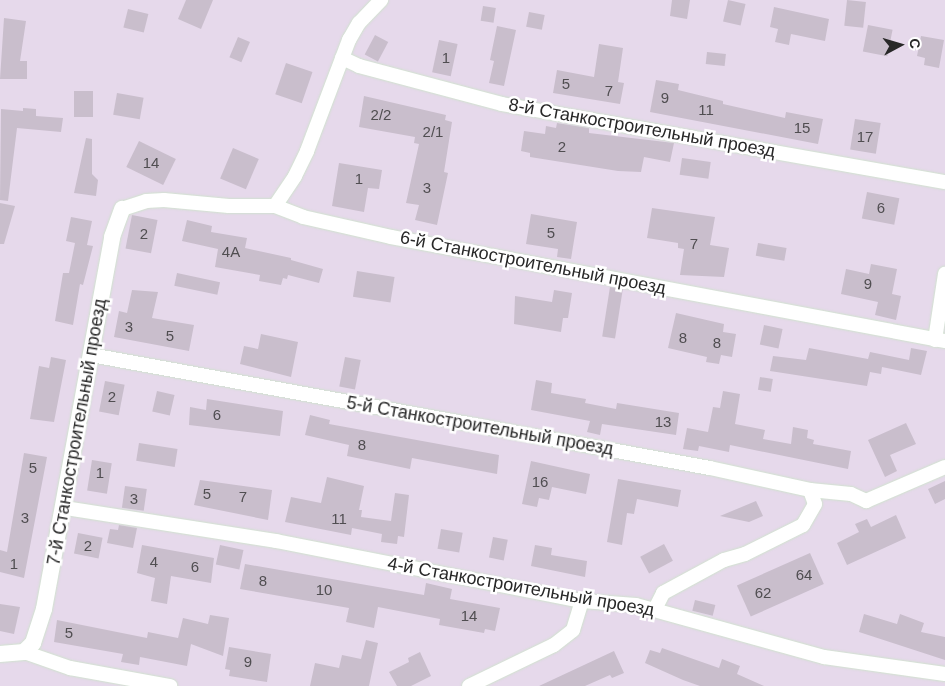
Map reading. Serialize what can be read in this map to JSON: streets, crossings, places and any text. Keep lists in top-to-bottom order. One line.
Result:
{"streets":{"street":["8-й Станкостроительный проезд","6-й Станкостроительный проезд","5-й Станкостроительный проезд","7-й Станкостроительный проезд","4-й Станкостроительный проезд"]},"crossings":[["6-й Станкостроительный проезд","7-й Станкостроительный проезд"],["5-й Станкостроительный проезд","7-й Станкостроительный проезд"],["7-й Станкостроительный проезд","4-й Станкостроительный проезд"]],"house_numbers":["1","5","7","9","11","2/2","15","2/1","17","2","14","1","3","6","5","2","7","4А","9","3","5","8","8","2","6","13","8","5","1","16","5","7","3","3","11","2","4","1","6","64","8","10","62","14","5","9"],"north":"right"}
